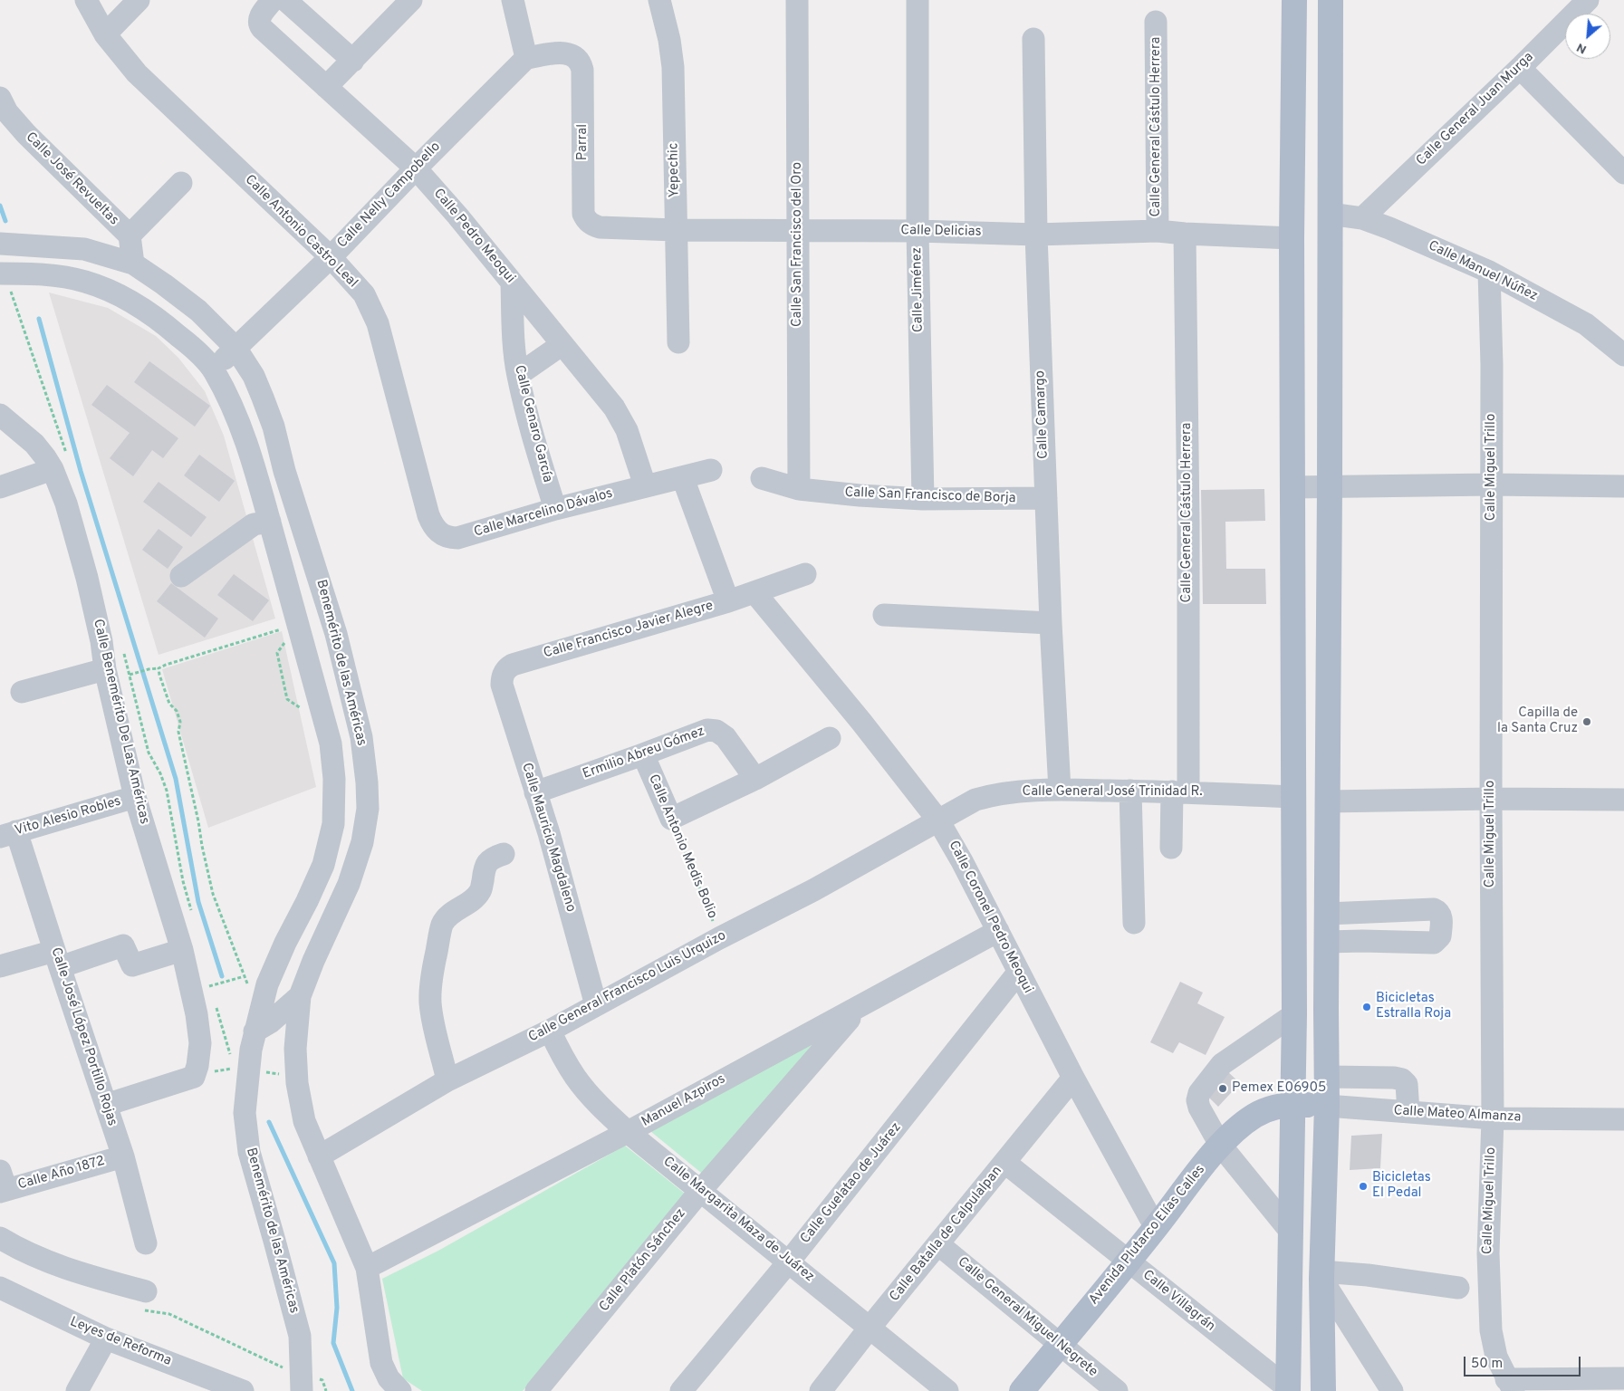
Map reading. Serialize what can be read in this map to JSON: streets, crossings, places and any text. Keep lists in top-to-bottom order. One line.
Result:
{"streets":{"main road":["Calle Mateo Almanza","Avenida Plutarco Elías Calles"],"street":["Calle General Juan Murga","Calle General Cástulo Herrera","Parral","Yepechic","Calle José Revueltas","Calle Nelly Campobello","Calle Antonio Castro Leal","Calle Delicias","Calle Pedro Meoqui","Calle San Francisco del Oro","Calle Manuel Núñez","Calle Jiménez","Calle Camargo","Calle Genaro García","Calle Miguel Trillo","Calle San Francisco de Borja","Calle Marcelino Dávalos","Calle Francisco Javier Alegre","Benemérito de las Américas","Calle Benemérito De Las Américas","Ermilio Abreu Gómez","Calle General José Trinidad R.","Vito Alesio Robles","Calle Mauricio Magdaleno","Calle Antonio Medis Bolio","Calle Coronel Pedro Meoqui","Calle General Francisco Luis Urquizo","Calle José López Portillo Rojas","Manuel Azpiros","Calle Año 1872","Calle Guelatao de Juárez","Calle Margarita Maza de Juárez","Calle Batalla de Calpulalpan","Calle Platón Sánchez","Calle Villagrán","Calle General Miguel Negrete","Leyes de Reforma"]},"crossings":[["Calle General Juan Murga","Calle Manuel Núñez"],["Calle General Cástulo Herrera","Calle Delicias"],["Calle General Cástulo Herrera","Calle General José Trinidad R."],["Parral","Calle Nelly Campobello"],["Parral","Calle Delicias"],["Yepechic","Calle Delicias"],["Calle José Revueltas","Benemérito de las Américas"],["Calle Nelly Campobello","Calle Antonio Castro Leal"],["Calle Nelly Campobello","Calle Pedro Meoqui"],["Calle Nelly Campobello","Benemérito de las Américas"],["Calle Antonio Castro Leal","Calle Marcelino Dávalos"],["Calle Delicias","Calle San Francisco del Oro"],["Calle Delicias","Calle Jiménez"],["Calle Delicias","Calle Camargo"],["Calle Pedro Meoqui","Calle Genaro García"],["Calle Pedro Meoqui","Calle Marcelino Dávalos"],["Calle San Francisco del Oro","Calle San Francisco de Borja"],["Calle Manuel Núñez","Calle Miguel Trillo"],["Calle Jiménez","Calle San Francisco de Borja"],["Calle Camargo","Calle San Francisco de Borja"],["Calle Camargo","Calle General José Trinidad R."],["Calle Genaro García","Calle Marcelino Dávalos"],["Calle Miguel Trillo","Calle Mateo Almanza"],["Calle Francisco Javier Alegre","Calle Mauricio Magdaleno"],["Calle Francisco Javier Alegre","Calle Coronel Pedro Meoqui"],["Benemérito de las Américas","Calle General Francisco Luis Urquizo"],["Benemérito de las Américas","Manuel Azpiros"],["Calle Benemérito De Las Américas","Vito Alesio Robles"],["Calle Benemérito De Las Américas","Calle José López Portillo Rojas"],["Ermilio Abreu Gómez","Calle Mauricio Magdaleno"],["Ermilio Abreu Gómez","Calle Antonio Medis Bolio"],["Calle General José Trinidad R.","Calle Coronel Pedro Meoqui"],["Calle General José Trinidad R.","Calle General Francisco Luis Urquizo"],["Vito Alesio Robles","Calle José López Portillo Rojas"],["Calle Mauricio Magdaleno","Calle General Francisco Luis Urquizo"],["Calle Antonio Medis Bolio","Calle General Francisco Luis Urquizo"],["Calle Coronel Pedro Meoqui","Calle General Francisco Luis Urquizo"],["Calle Coronel Pedro Meoqui","Manuel Azpiros"],["Calle Coronel Pedro Meoqui","Calle Guelatao de Juárez"],["Calle Coronel Pedro Meoqui","Calle Batalla de Calpulalpan"],["Calle Coronel Pedro Meoqui","Avenida Plutarco Elías Calles"],["Calle General Francisco Luis Urquizo","Calle Margarita Maza de Juárez"],["Calle José López Portillo Rojas","Calle Año 1872"],["Manuel Azpiros","Calle Margarita Maza de Juárez"],["Manuel Azpiros","Calle Platón Sánchez"],["Calle Mateo Almanza","Avenida Plutarco Elías Calles"],["Calle Guelatao de Juárez","Calle Margarita Maza de Juárez"],["Calle Margarita Maza de Juárez","Calle Batalla de Calpulalpan"],["Calle Margarita Maza de Juárez","Calle Platón Sánchez"],["Calle Batalla de Calpulalpan","Calle Villagrán"],["Calle Batalla de Calpulalpan","Calle General Miguel Negrete"],["Avenida Plutarco Elías Calles","Calle Villagrán"],["Avenida Plutarco Elías Calles","Calle General Miguel Negrete"]],"places":["Capilla de la Santa Cruz","Bicicletas Estralla Roja","Pemex E06905","Bicicletas El Pedal"],"scale_bar":"50 m","north":"bottom left"}
